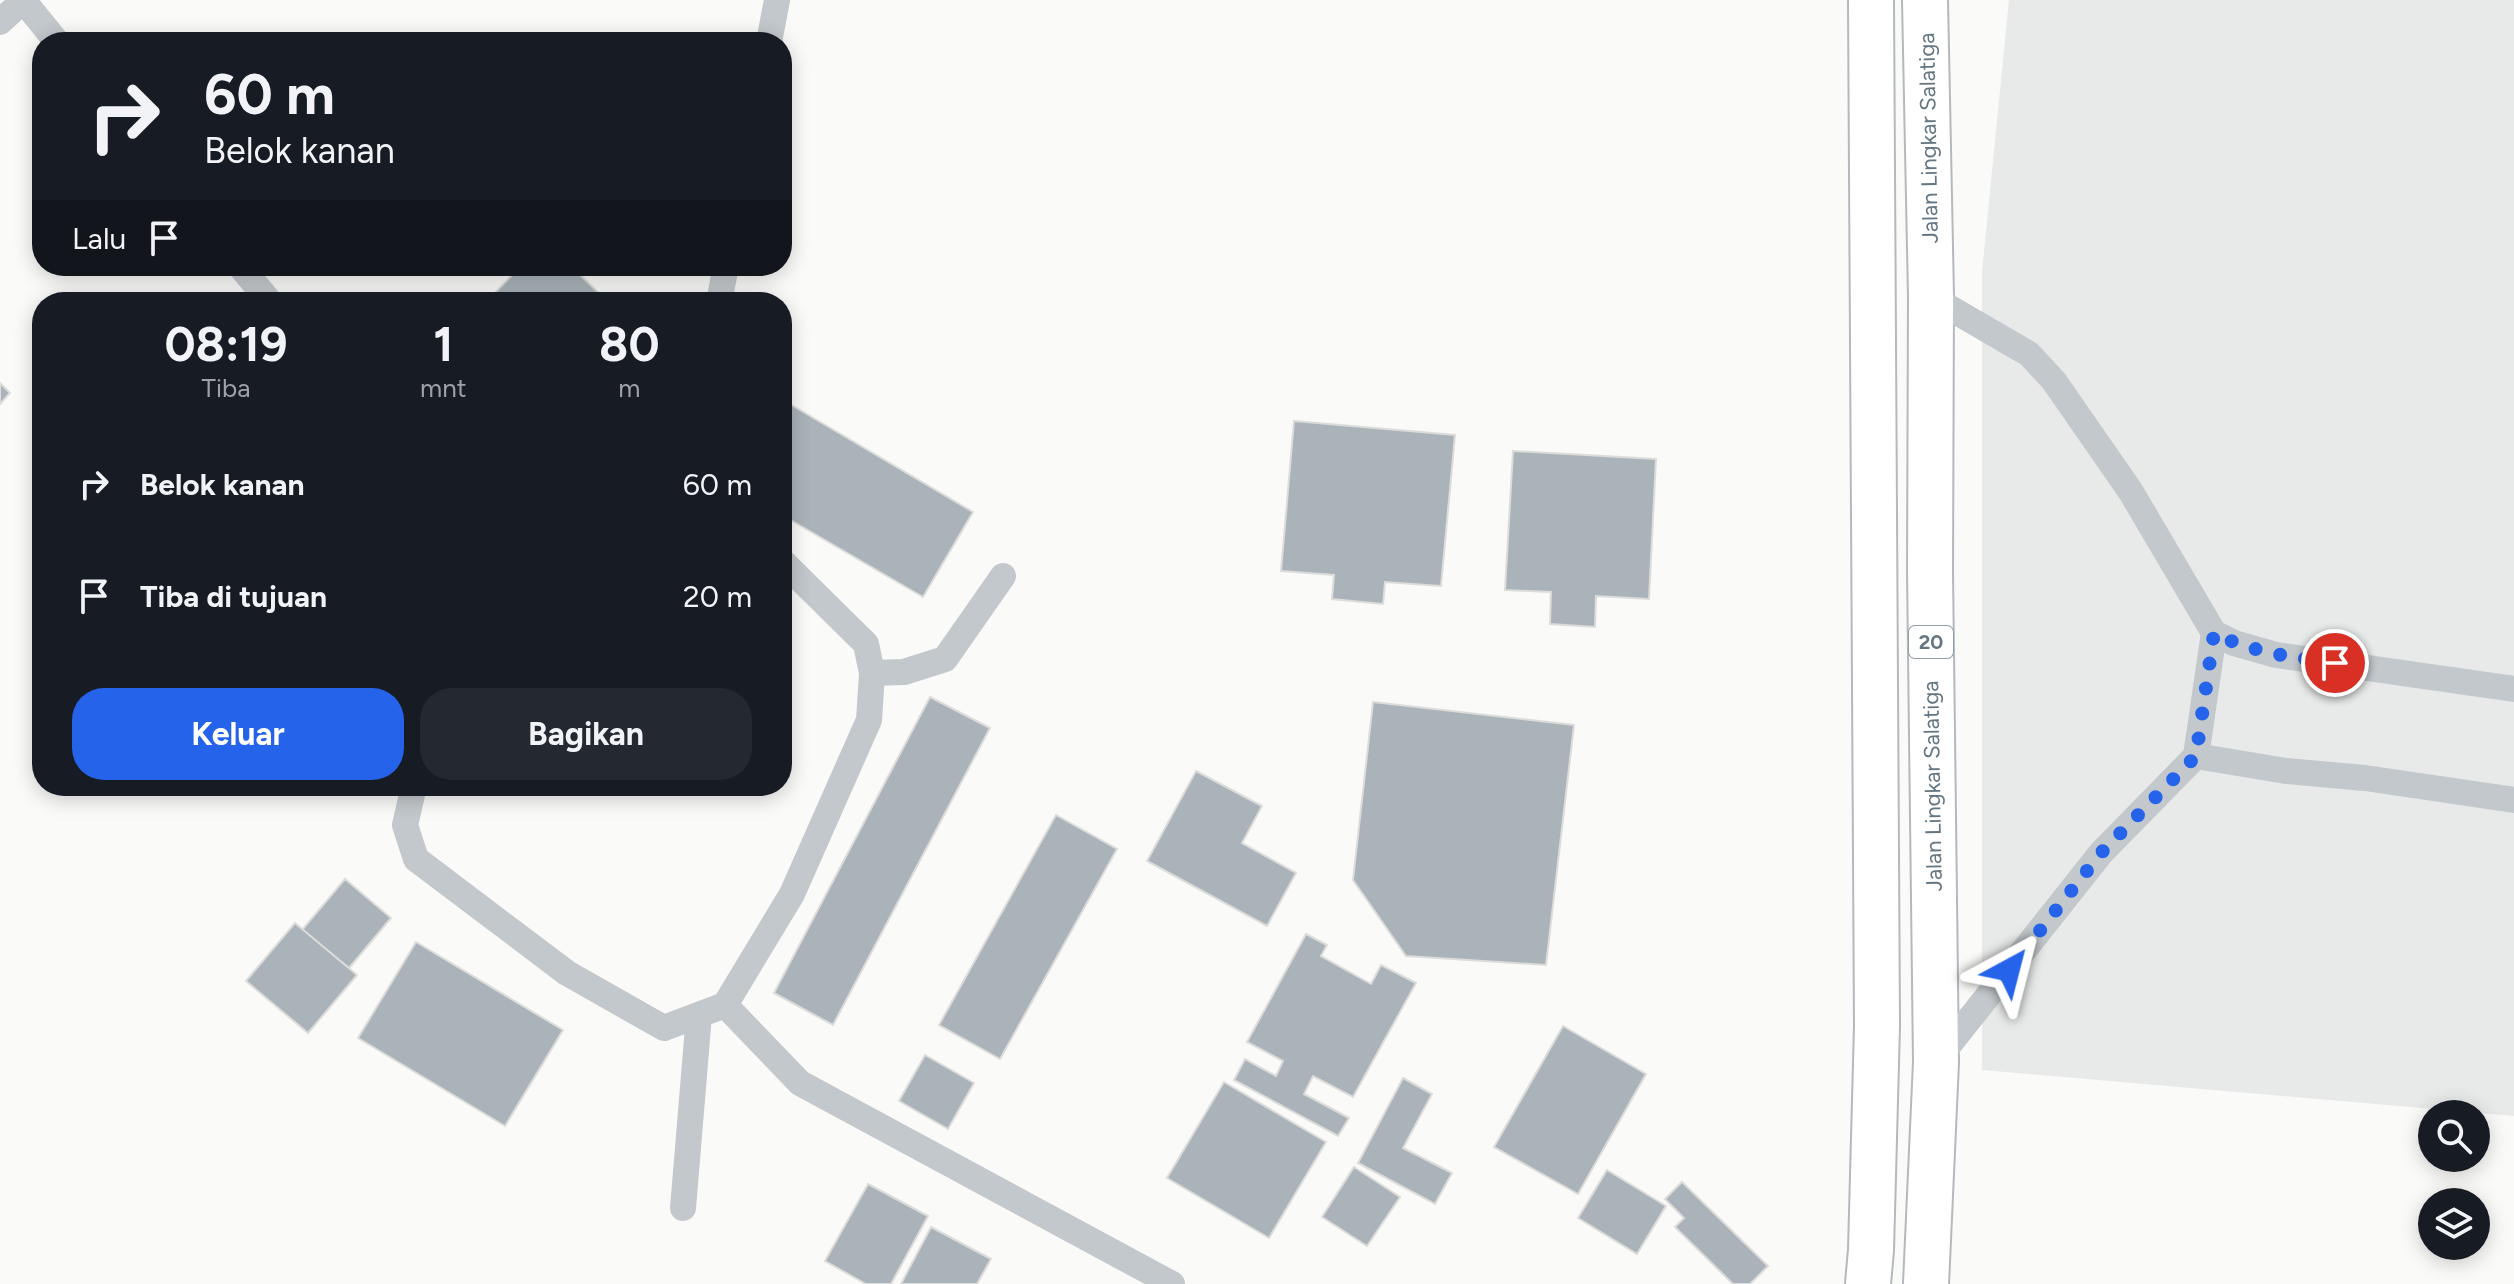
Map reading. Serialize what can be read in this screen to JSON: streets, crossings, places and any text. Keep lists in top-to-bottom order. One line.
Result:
{"streets":{"highway":["Jalan Lingkar Salatiga","20"]},"page":{"turn":["60 m","Belok kanan"],"then":"Lalu","eta":["08:19","Tiba","1","mnt","80","m"],"list":[{"name":"Belok kanan","value":"60 m"},{"name":"Tiba di tujuan","value":"20 m"}],"buttons":["Keluar","Bagikan"]}}
